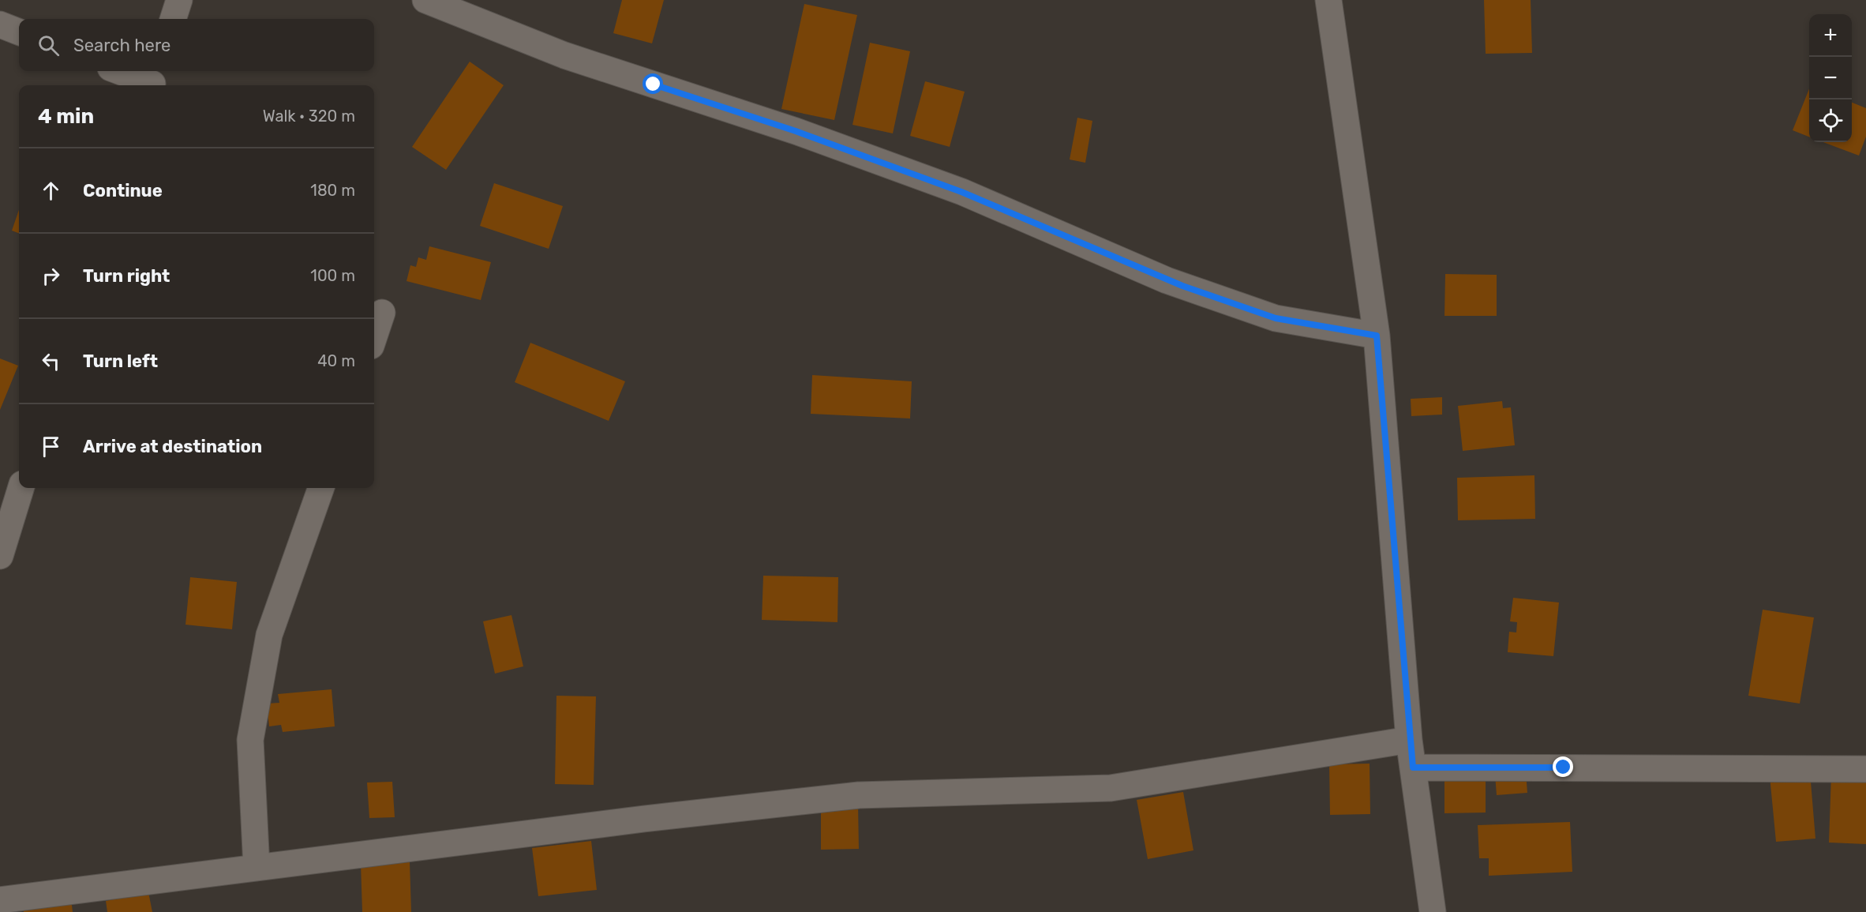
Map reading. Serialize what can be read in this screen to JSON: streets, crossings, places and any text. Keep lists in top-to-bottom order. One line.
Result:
{"page":{"map_buttons":["+","−"],"search":"Search here","heading":["4 min","Walk · 320 m"],"list":[["Continue","180 m"],["Turn right","100 m"],["Turn left","40 m"],"Arrive at destination"]}}
